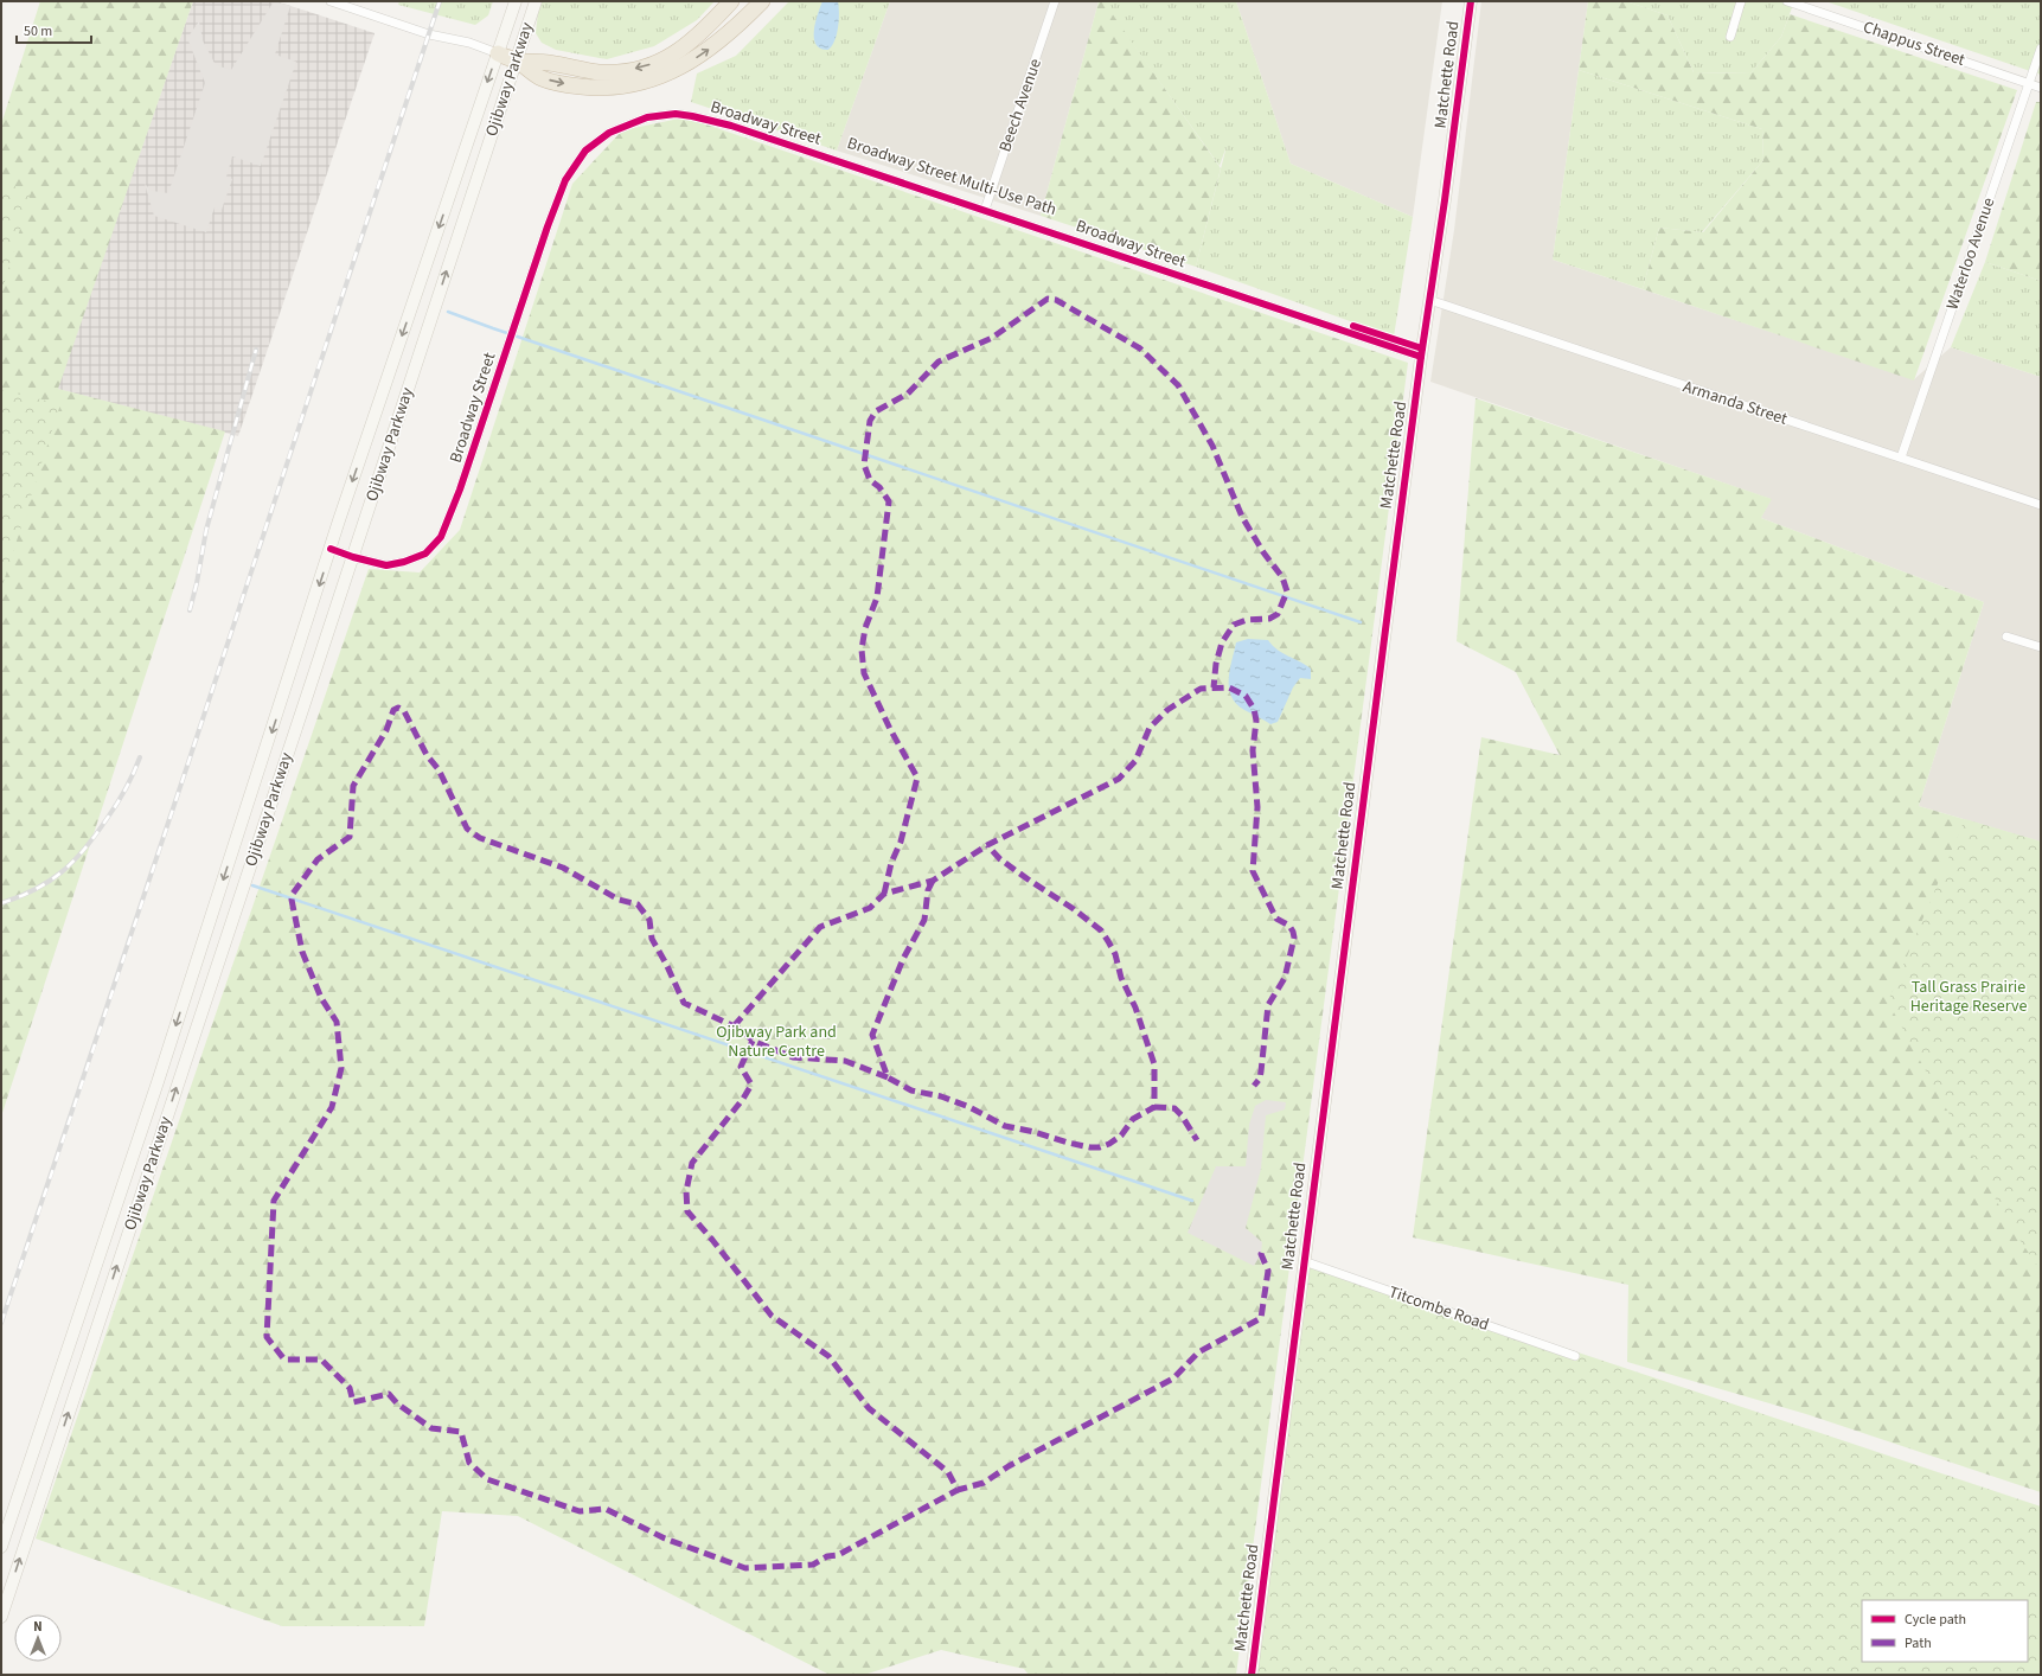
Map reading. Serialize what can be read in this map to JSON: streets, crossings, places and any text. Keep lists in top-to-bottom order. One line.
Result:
{"streets":{"main road":["Matchette Road","Ojibway Parkway"],"street":["Chappus Street","Beech Avenue","Broadway Street","Waterloo Avenue","Armanda Street","Titcombe Road"]},"crossings":[["Chappus Street","Waterloo Avenue"],["Matchette Road","Broadway Street"],["Matchette Road","Armanda Street"],["Matchette Road","Titcombe Road"],["Ojibway Parkway","Broadway Street"],["Beech Avenue","Broadway Street"],["Waterloo Avenue","Armanda Street"]],"parks":["Tall Grass Prairie Heritage Reserve","Ojibway Park and Nature Centre"],"legend":["Cycle path","Path"],"scale_bar":"50 m","north":"top"}
